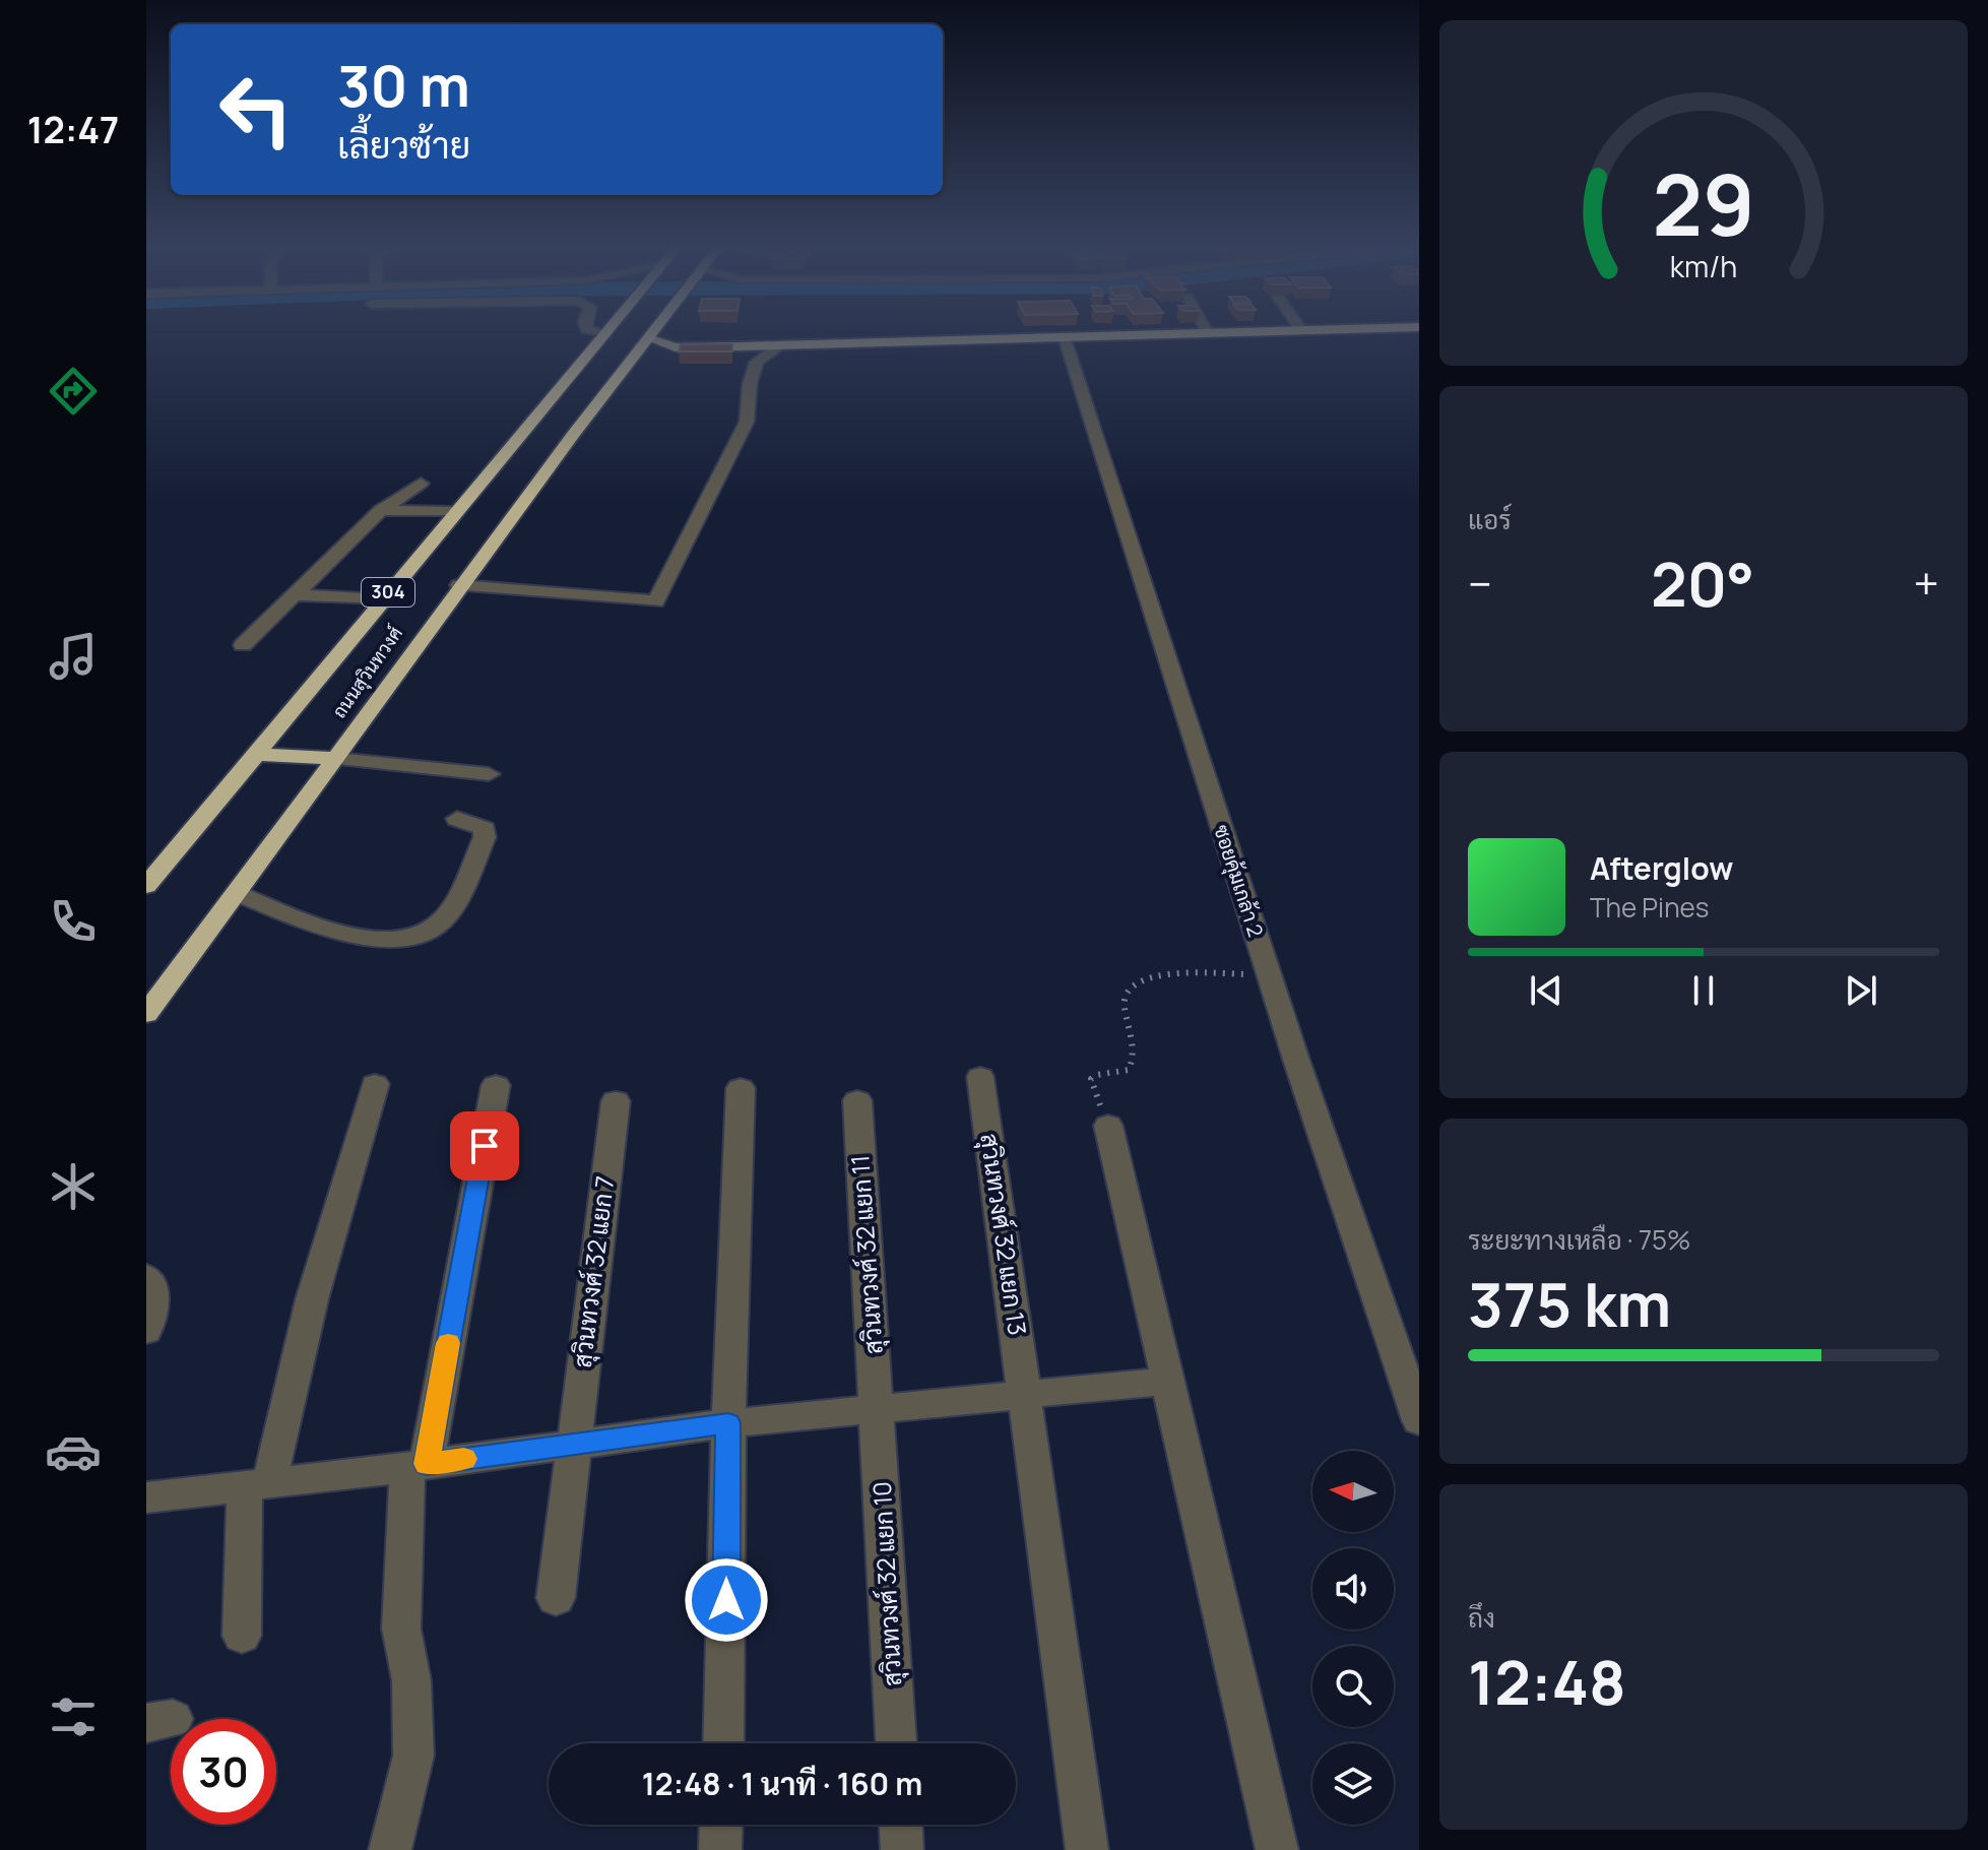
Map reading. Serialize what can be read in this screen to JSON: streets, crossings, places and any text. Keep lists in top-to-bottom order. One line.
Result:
{"streets":{"highway":["304","ถนนสุวินทวงศ์"],"street":["ซอยคุ้มเกล้า 2","สุวินทวงศ์ 32 แยก 13","สุวินทวงศ์ 32 แยก 11","สุวินทวงศ์ 32 แยก 7","สุวินทวงศ์ 32 แยก 10"]},"crossings":[["สุวินทวงศ์ 32 แยก 11","สุวินทวงศ์ 32 แยก 10"]],"north":"left","page":{"tabs":"12:47","turn":["30 m","เลี้ยวซ้าย"],"tile":["แอร์",["ระยะทางเหลือ · 75%","375 km"],["ถึง","12:48"]],"heat":["−","20°","+"],"song":["Afterglow","The Pines"],"limit":"30","trip":"12:48 · 1 นาที · 160 m","gauge":["29","km/h"]}}
